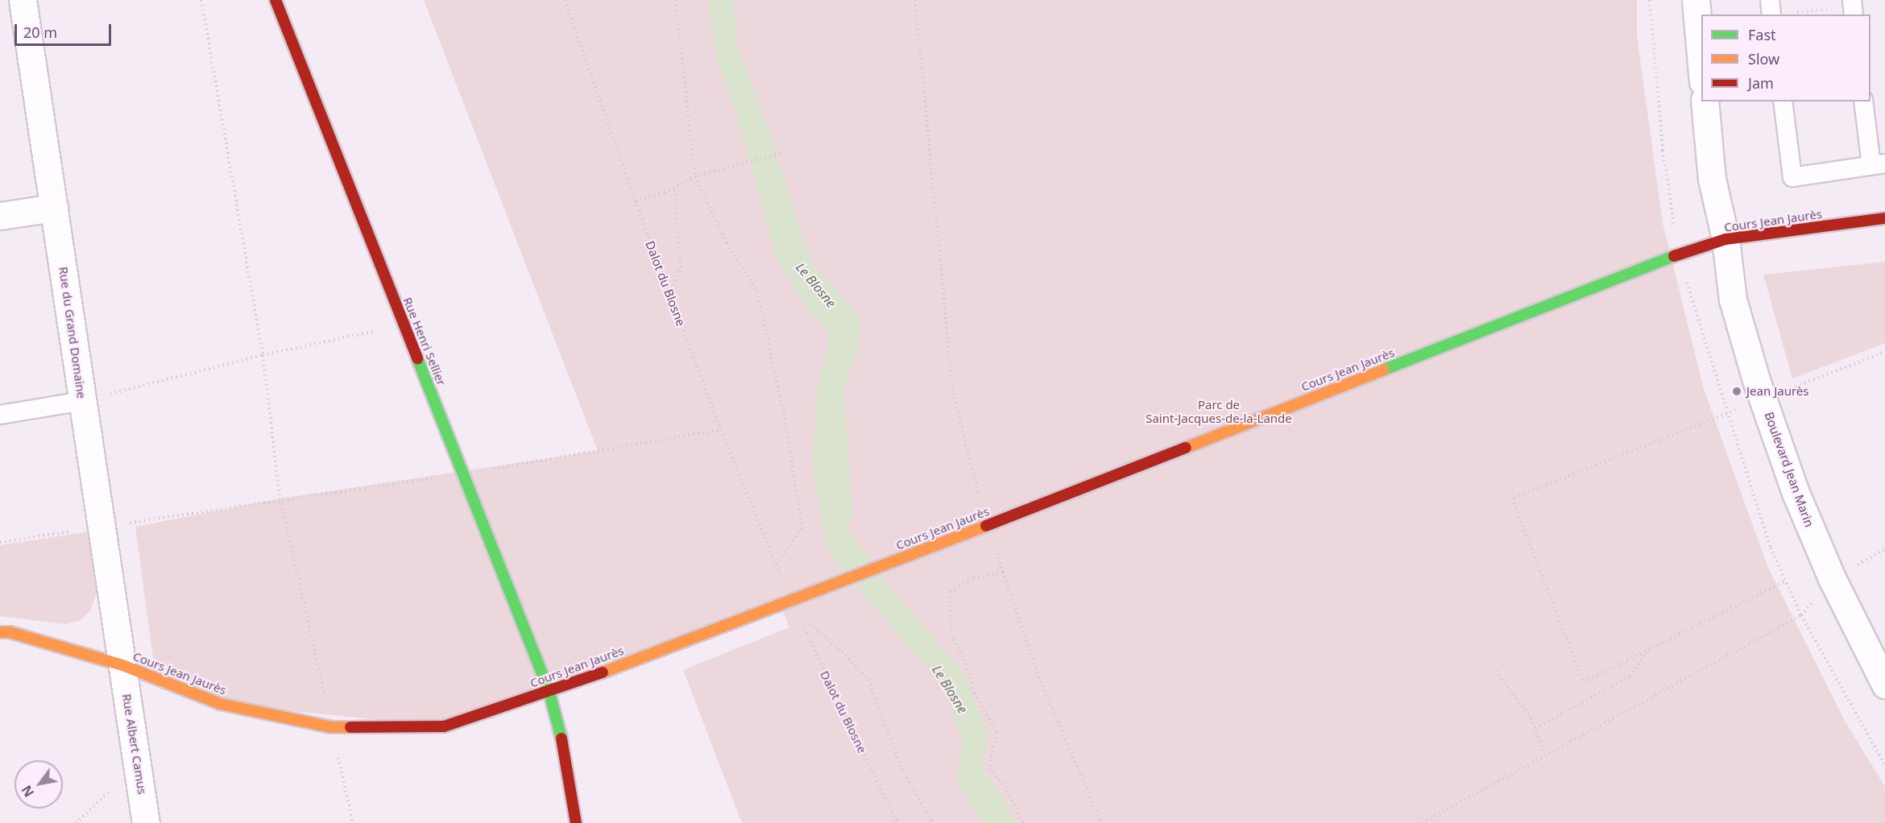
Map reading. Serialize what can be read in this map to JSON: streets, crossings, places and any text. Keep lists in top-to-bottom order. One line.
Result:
{"streets":{"street":["Cours Jean Jaurès","Rue du Grand Domaine","Rue Henri Sellier","Boulevard Jean Marin","Rue Albert Camus"],"path":["Dalot du Blosne"]},"crossings":[["Cours Jean Jaurès","Dalot du Blosne"],["Cours Jean Jaurès","Rue du Grand Domaine"],["Cours Jean Jaurès","Rue Henri Sellier"],["Cours Jean Jaurès","Boulevard Jean Marin"],["Cours Jean Jaurès","Rue Albert Camus"],["Rue du Grand Domaine","Rue Albert Camus"]],"water":["Le Blosne"],"parks":["Parc de Saint-Jacques-de-la-Lande"],"places":["Jean Jaurès"],"legend":["Fast","Slow","Jam"],"scale_bar":"20 m","north":"bottom left"}
